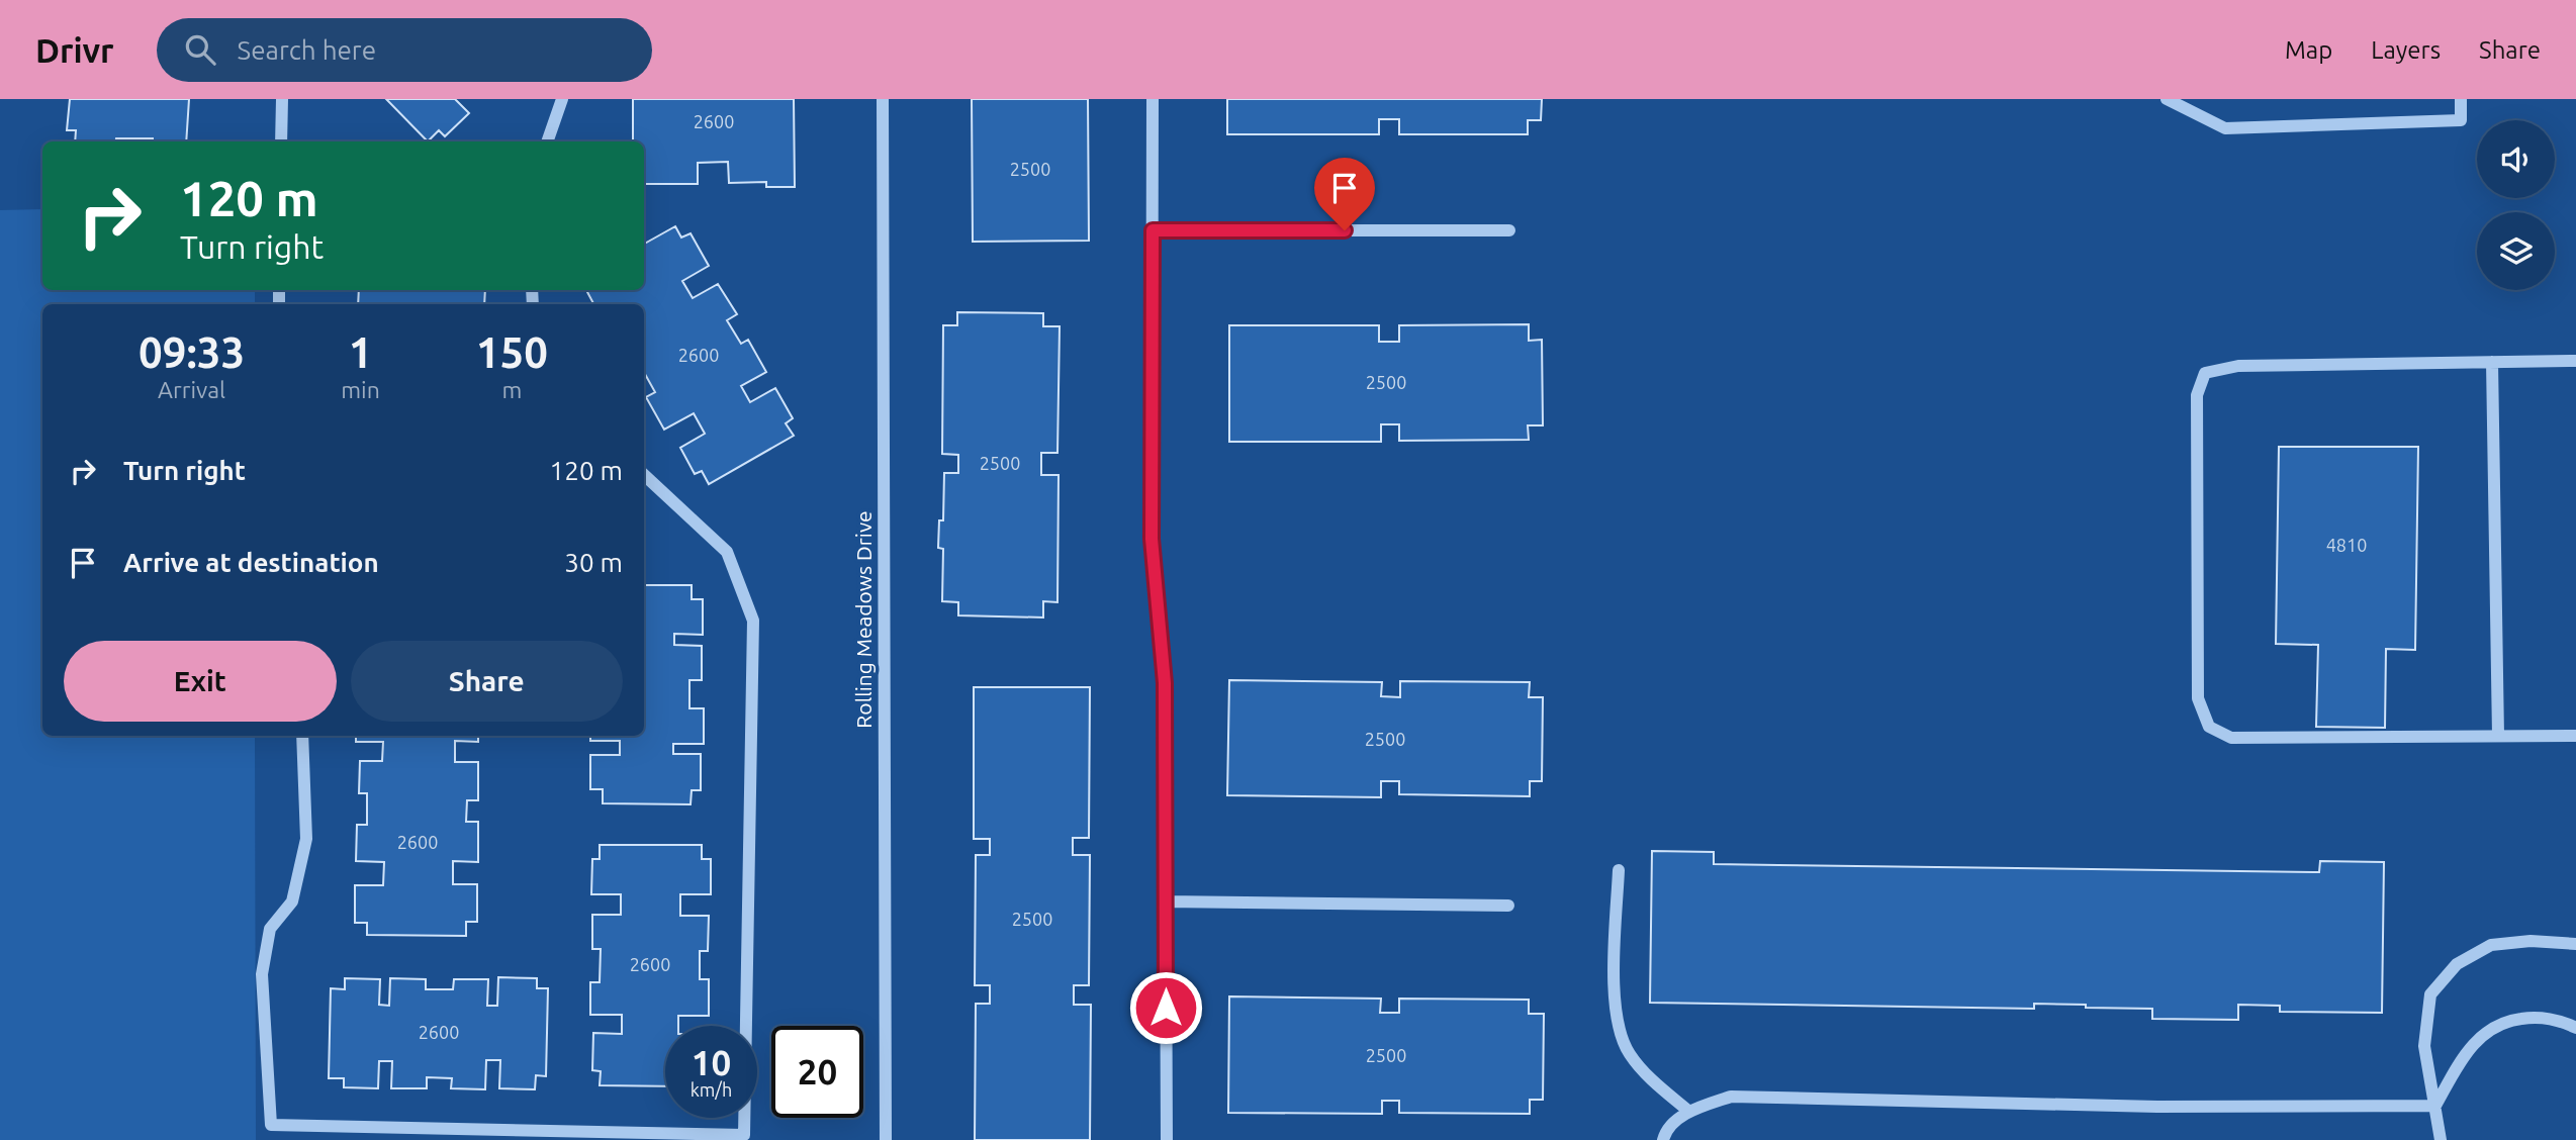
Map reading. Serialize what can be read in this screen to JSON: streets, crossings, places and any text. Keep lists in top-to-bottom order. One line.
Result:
{"streets":{"lane":["Rolling Meadows Drive"]},"house_numbers":["2600","2500","2600","2500","2500","4810","2500","2600","2500","2600","2600","2500"],"page":{"header":"Drivr","search":"Search here","nav":["Map","Layers","Share"],"turn":["120 m","Turn right"],"eta":["09:33","Arrival","1","min","150","m"],"list":[{"name":"Turn right","value":"120 m"},{"name":"Arrive at destination","value":"30 m"}],"buttons":["Exit","Share"],"speed":"10 km/h","limit":"20"}}
